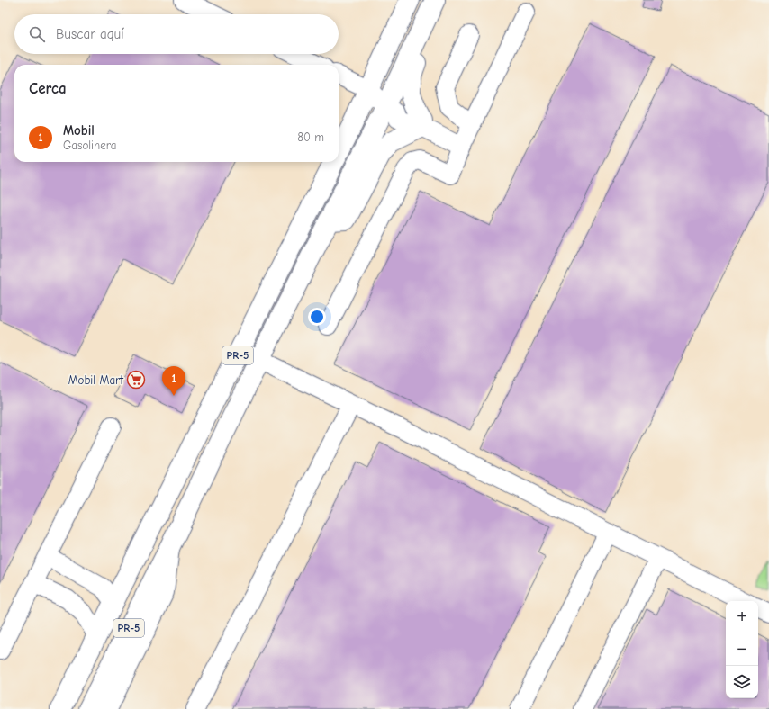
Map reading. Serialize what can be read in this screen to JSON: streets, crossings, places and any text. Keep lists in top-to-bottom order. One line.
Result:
{"streets":{"main road":["PR-5"]},"places":{"supermarket":["Mobil Mart"]},"page":{"search":"Buscar aquí","heading":"Cerca","list":[{"mark":"1","name":"Mobil","note":"Gasolinera","value":"80 m"}],"pins":"1","map_buttons":["+","−"]}}
